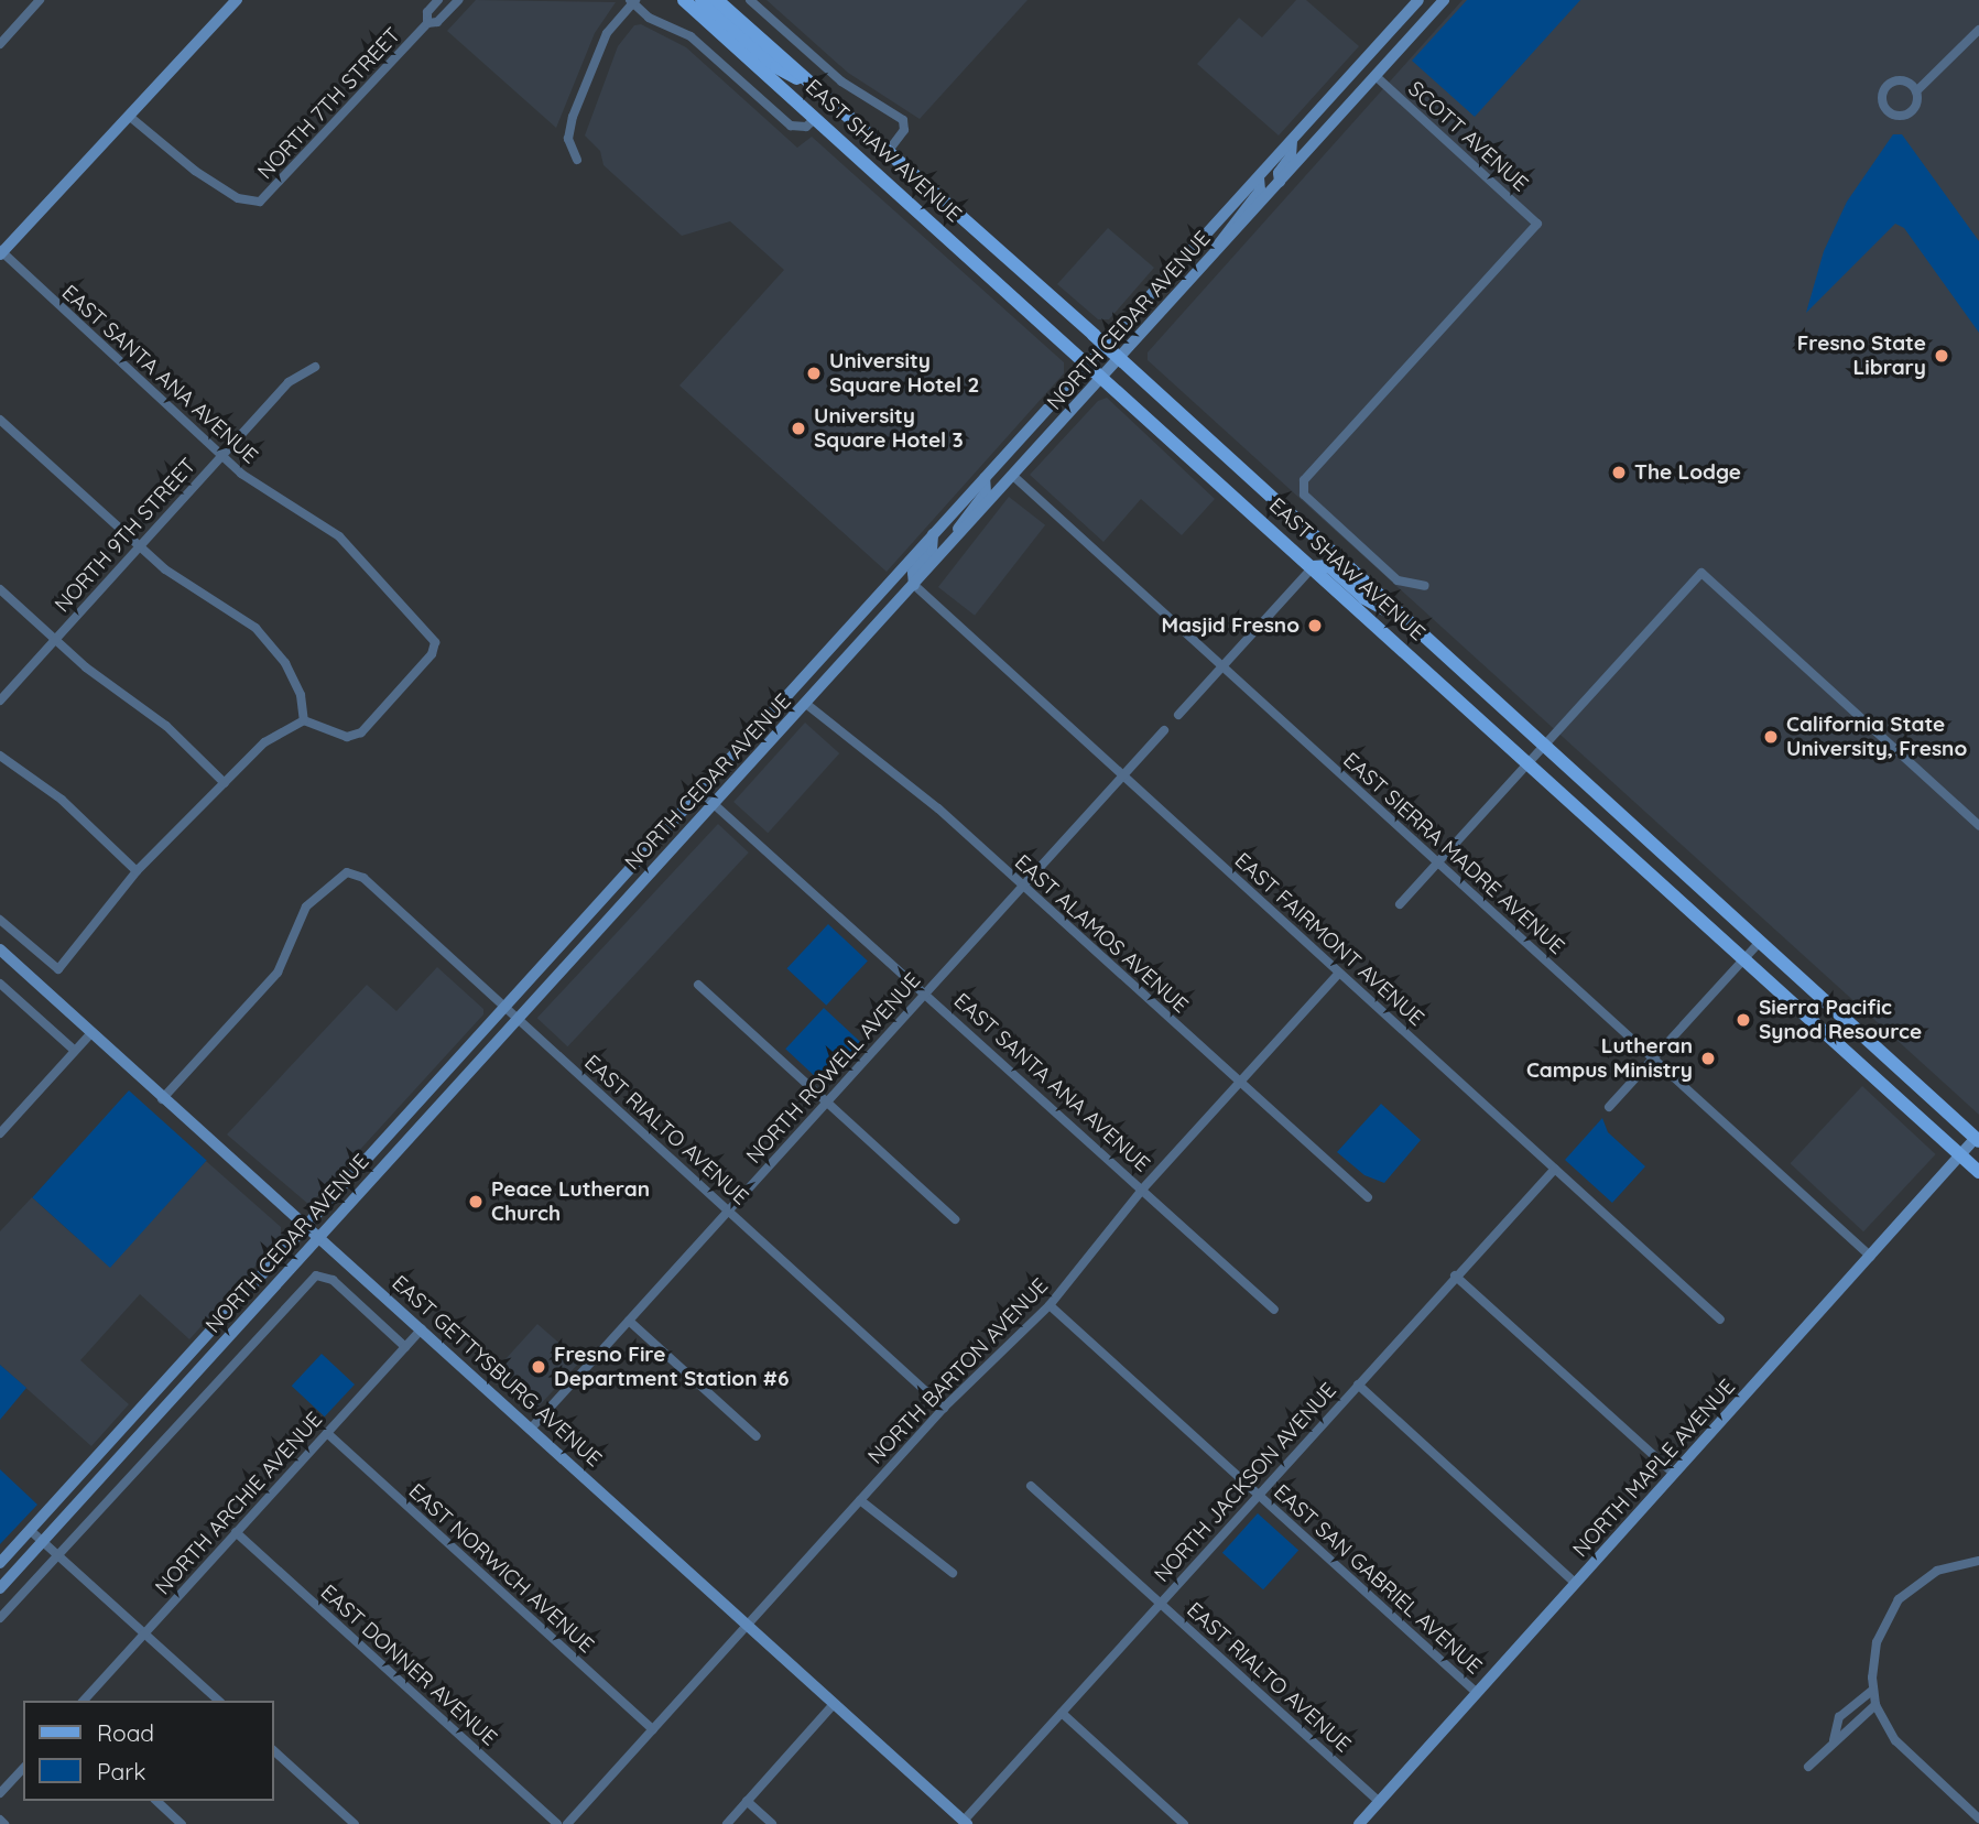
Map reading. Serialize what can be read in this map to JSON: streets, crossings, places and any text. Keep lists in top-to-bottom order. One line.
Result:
{"streets":{"main road":["EAST SHAW AVENUE","NORTH CEDAR AVENUE","EAST GETTYSBURG AVENUE","NORTH MAPLE AVENUE"],"street":["NORTH 7TH STREET","SCOTT AVENUE","EAST SANTA ANA AVENUE","NORTH 9TH STREET","EAST SIERRA MADRE AVENUE","EAST ALAMOS AVENUE","EAST FAIRMONT AVENUE","NORTH ROWELL AVENUE","EAST RIALTO AVENUE","NORTH BARTON AVENUE","NORTH JACKSON AVENUE","NORTH ARCHIE AVENUE","EAST NORWICH AVENUE","EAST SAN GABRIEL AVENUE","EAST DONNER AVENUE"]},"crossings":[["SCOTT AVENUE","NORTH CEDAR AVENUE"],["EAST SHAW AVENUE","NORTH CEDAR AVENUE"],["EAST SHAW AVENUE","NORTH MAPLE AVENUE"],["NORTH CEDAR AVENUE","EAST SANTA ANA AVENUE"],["NORTH CEDAR AVENUE","EAST SIERRA MADRE AVENUE"],["NORTH CEDAR AVENUE","EAST ALAMOS AVENUE"],["NORTH CEDAR AVENUE","EAST FAIRMONT AVENUE"],["NORTH CEDAR AVENUE","EAST RIALTO AVENUE"],["NORTH CEDAR AVENUE","EAST GETTYSBURG AVENUE"],["EAST SANTA ANA AVENUE","NORTH 9TH STREET"],["EAST SANTA ANA AVENUE","NORTH ROWELL AVENUE"],["EAST SANTA ANA AVENUE","NORTH BARTON AVENUE"],["EAST SIERRA MADRE AVENUE","NORTH MAPLE AVENUE"],["EAST ALAMOS AVENUE","NORTH ROWELL AVENUE"],["EAST ALAMOS AVENUE","NORTH BARTON AVENUE"],["EAST FAIRMONT AVENUE","NORTH ROWELL AVENUE"],["EAST FAIRMONT AVENUE","NORTH BARTON AVENUE"],["EAST FAIRMONT AVENUE","NORTH JACKSON AVENUE"],["NORTH ROWELL AVENUE","EAST RIALTO AVENUE"],["NORTH ROWELL AVENUE","EAST GETTYSBURG AVENUE"],["EAST RIALTO AVENUE","EAST GETTYSBURG AVENUE"],["EAST RIALTO AVENUE","NORTH BARTON AVENUE"],["EAST RIALTO AVENUE","NORTH MAPLE AVENUE"],["EAST RIALTO AVENUE","NORTH JACKSON AVENUE"],["EAST GETTYSBURG AVENUE","NORTH BARTON AVENUE"],["EAST GETTYSBURG AVENUE","NORTH JACKSON AVENUE"],["EAST GETTYSBURG AVENUE","NORTH ARCHIE AVENUE"],["NORTH BARTON AVENUE","EAST NORWICH AVENUE"],["NORTH BARTON AVENUE","EAST SAN GABRIEL AVENUE"],["NORTH MAPLE AVENUE","EAST SAN GABRIEL AVENUE"],["NORTH JACKSON AVENUE","EAST SAN GABRIEL AVENUE"],["NORTH ARCHIE AVENUE","EAST NORWICH AVENUE"],["NORTH ARCHIE AVENUE","EAST DONNER AVENUE"]],"places":["Fresno State Library","University Square Hotel 2","University Square Hotel 3","The Lodge","Masjid Fresno","California State University, Fresno","Sierra Pacific Synod Resource","Lutheran Campus Ministry","Peace Lutheran Church","Fresno Fire Department Station #6"],"legend":["Road","Park"]}
